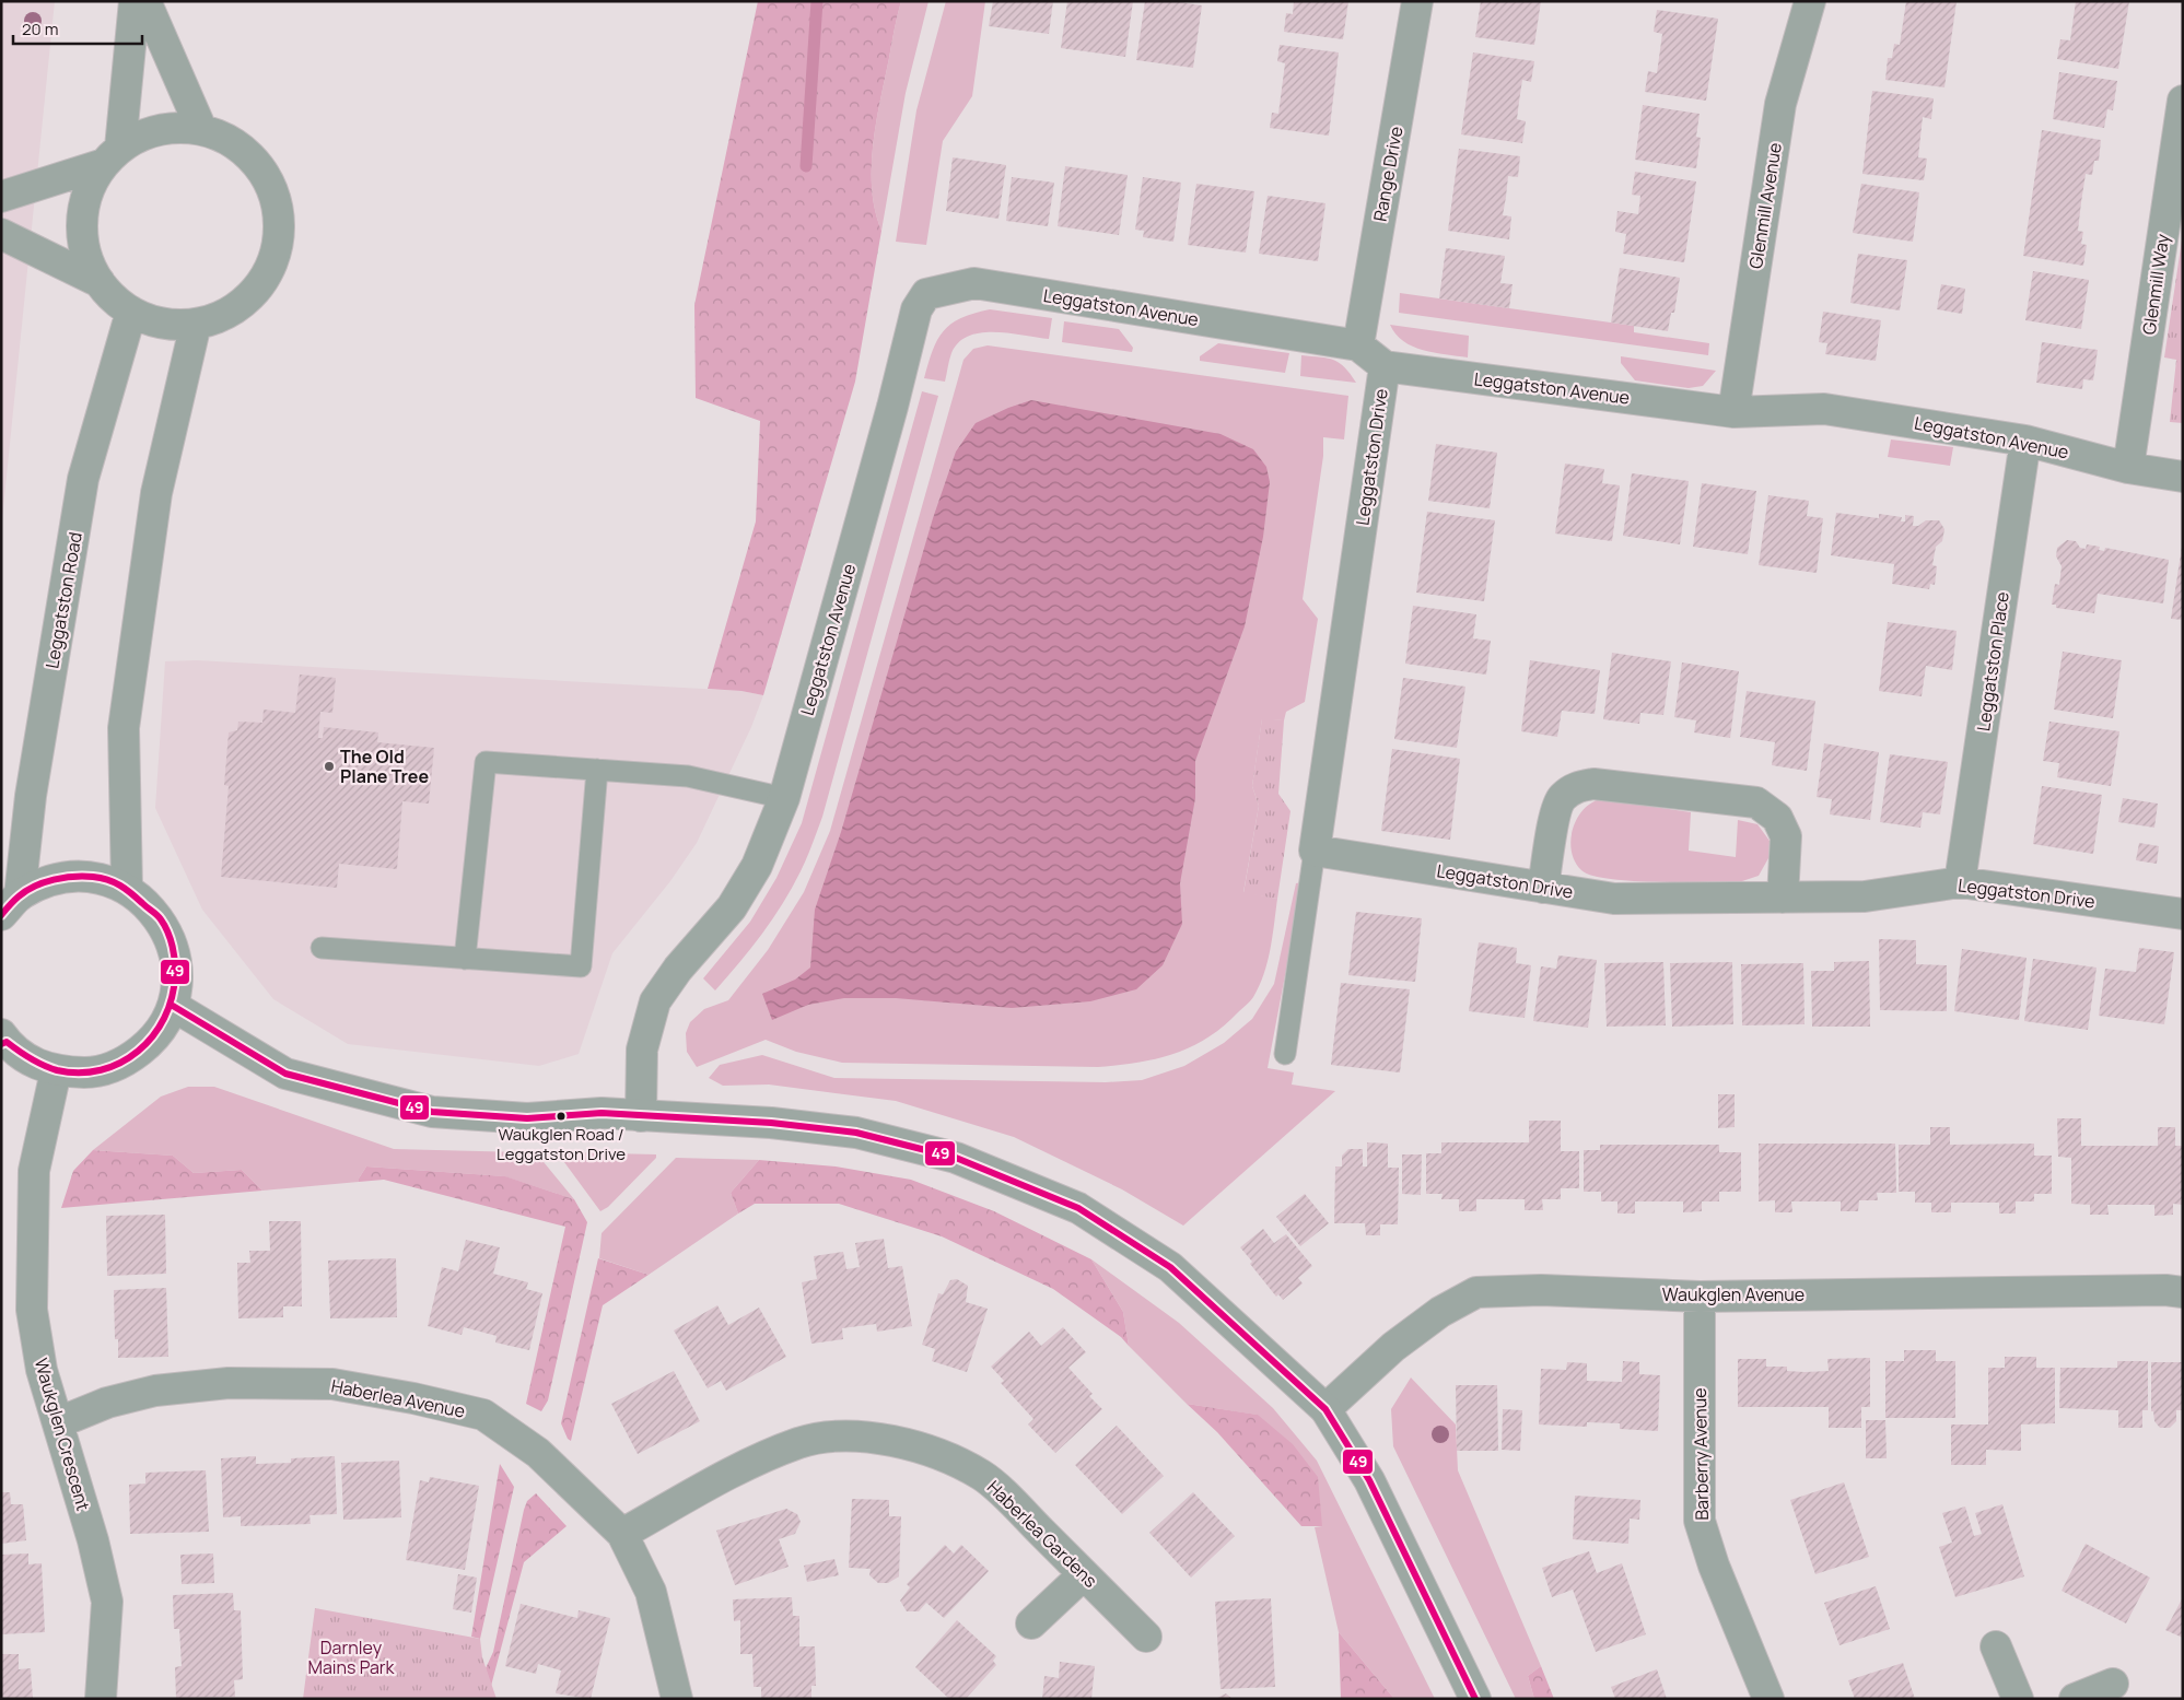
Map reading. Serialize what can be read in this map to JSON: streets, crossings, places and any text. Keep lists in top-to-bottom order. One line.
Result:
{"streets":{"street":["Range Drive","Glenmill Avenue","Glenmill Way","Leggatston Avenue","Leggatston Drive","Leggatston Road","Leggatston Place","Waukglen Avenue","Haberlea Avenue","Waukglen Crescent","Barberry Avenue","Haberlea Gardens"]},"crossings":[["Range Drive","Leggatston Avenue"],["Glenmill Avenue","Leggatston Avenue"],["Glenmill Way","Leggatston Avenue"],["Leggatston Avenue","Leggatston Drive"],["Leggatston Avenue","Leggatston Place"],["Leggatston Drive","Leggatston Place"],["Waukglen Avenue","Barberry Avenue"],["Haberlea Avenue","Waukglen Crescent"],["Haberlea Avenue","Haberlea Gardens"]],"parks":["Darnley Mains Park"],"places":["The Old Plane Tree","Waukglen Road / Leggatston Drive"],"lines":["transit line 49"],"scale_bar":"20 m"}
